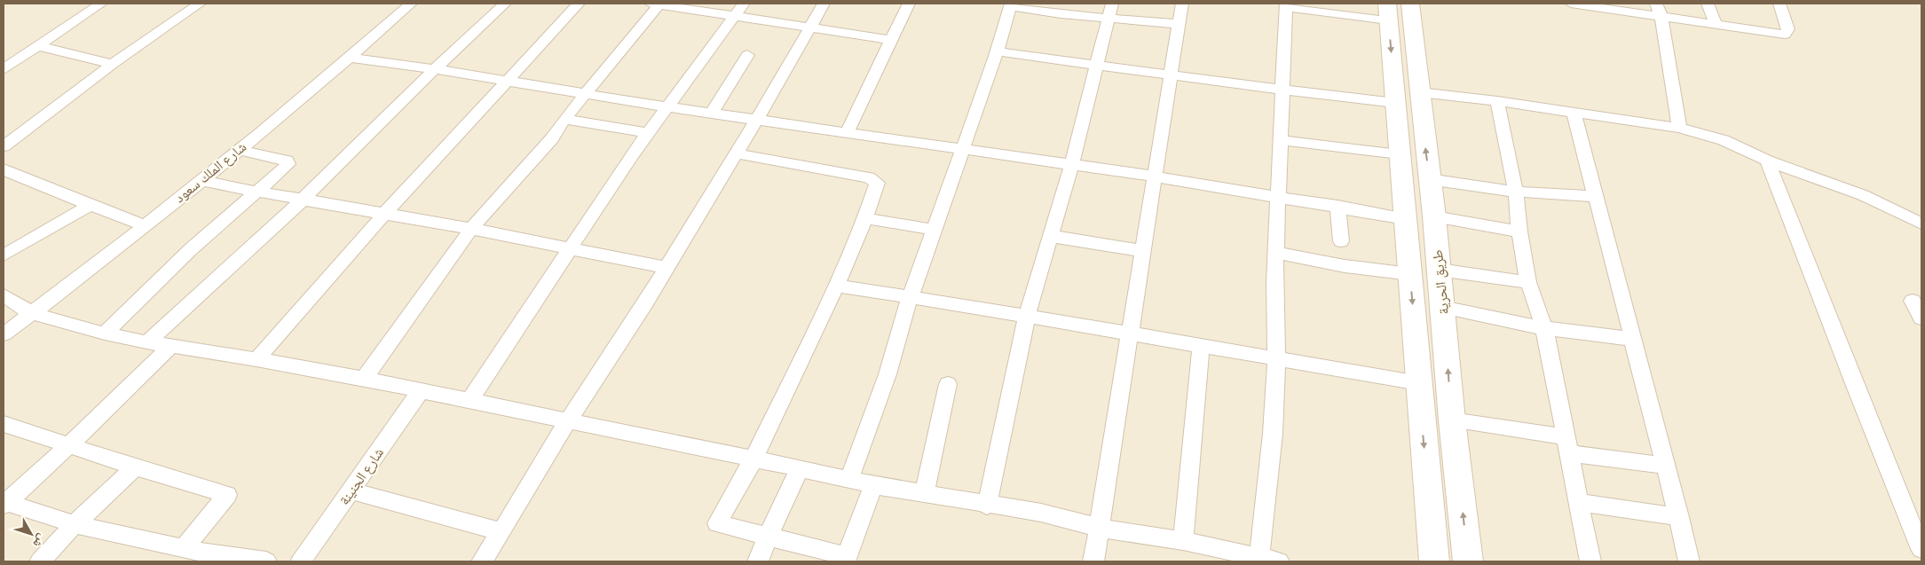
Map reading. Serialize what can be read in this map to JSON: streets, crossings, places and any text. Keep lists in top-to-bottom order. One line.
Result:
{"streets":{"main road":["طريق الحرية"],"street":["شارع الملك سعود","شارع الجنينة"]},"north":"bottom right"}
